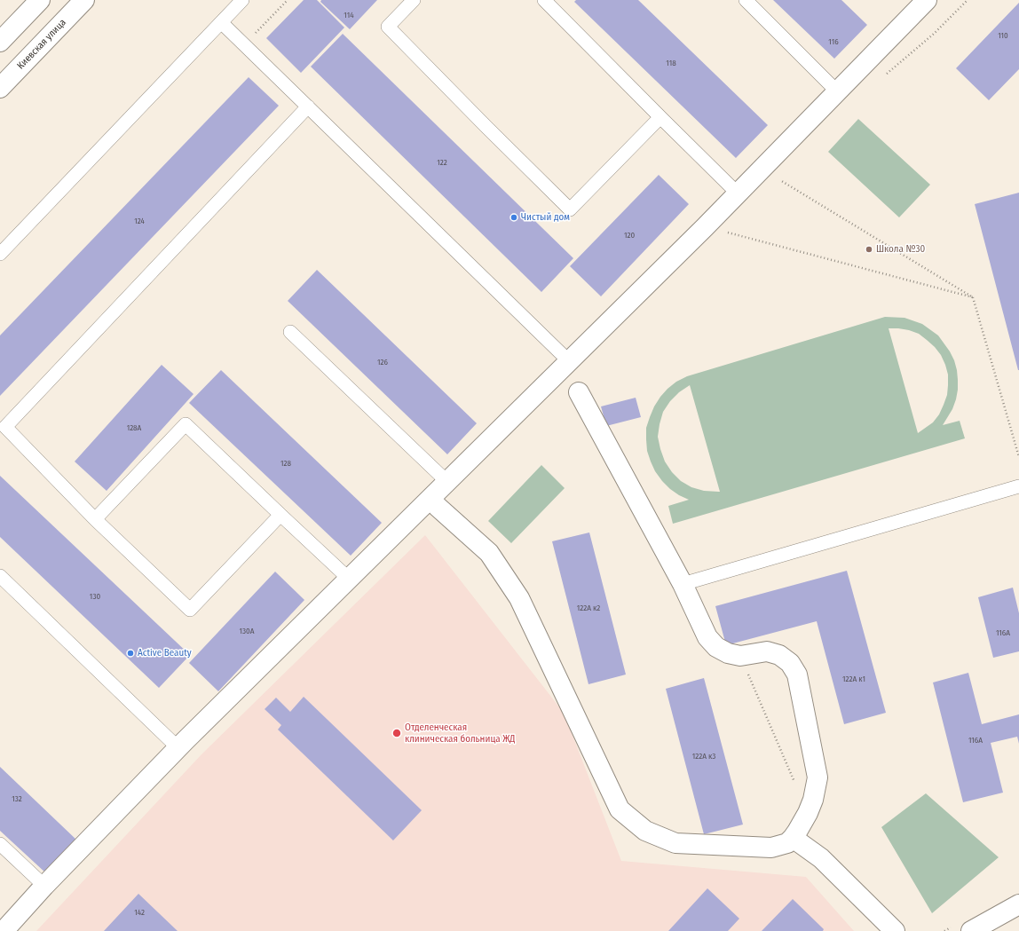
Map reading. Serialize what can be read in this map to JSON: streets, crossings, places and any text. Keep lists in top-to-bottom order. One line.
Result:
{"streets":{"street":["Киевская улица"]},"places":["Чистый дом","Школа №30","Active Beauty","Отделенческая клиническая больница ЖД"],"house_numbers":["114","110","116","118","122","124","120","126","128А","128","130","122А к2","130А","116А","122А к1","116А","122А к3","132","142"]}
